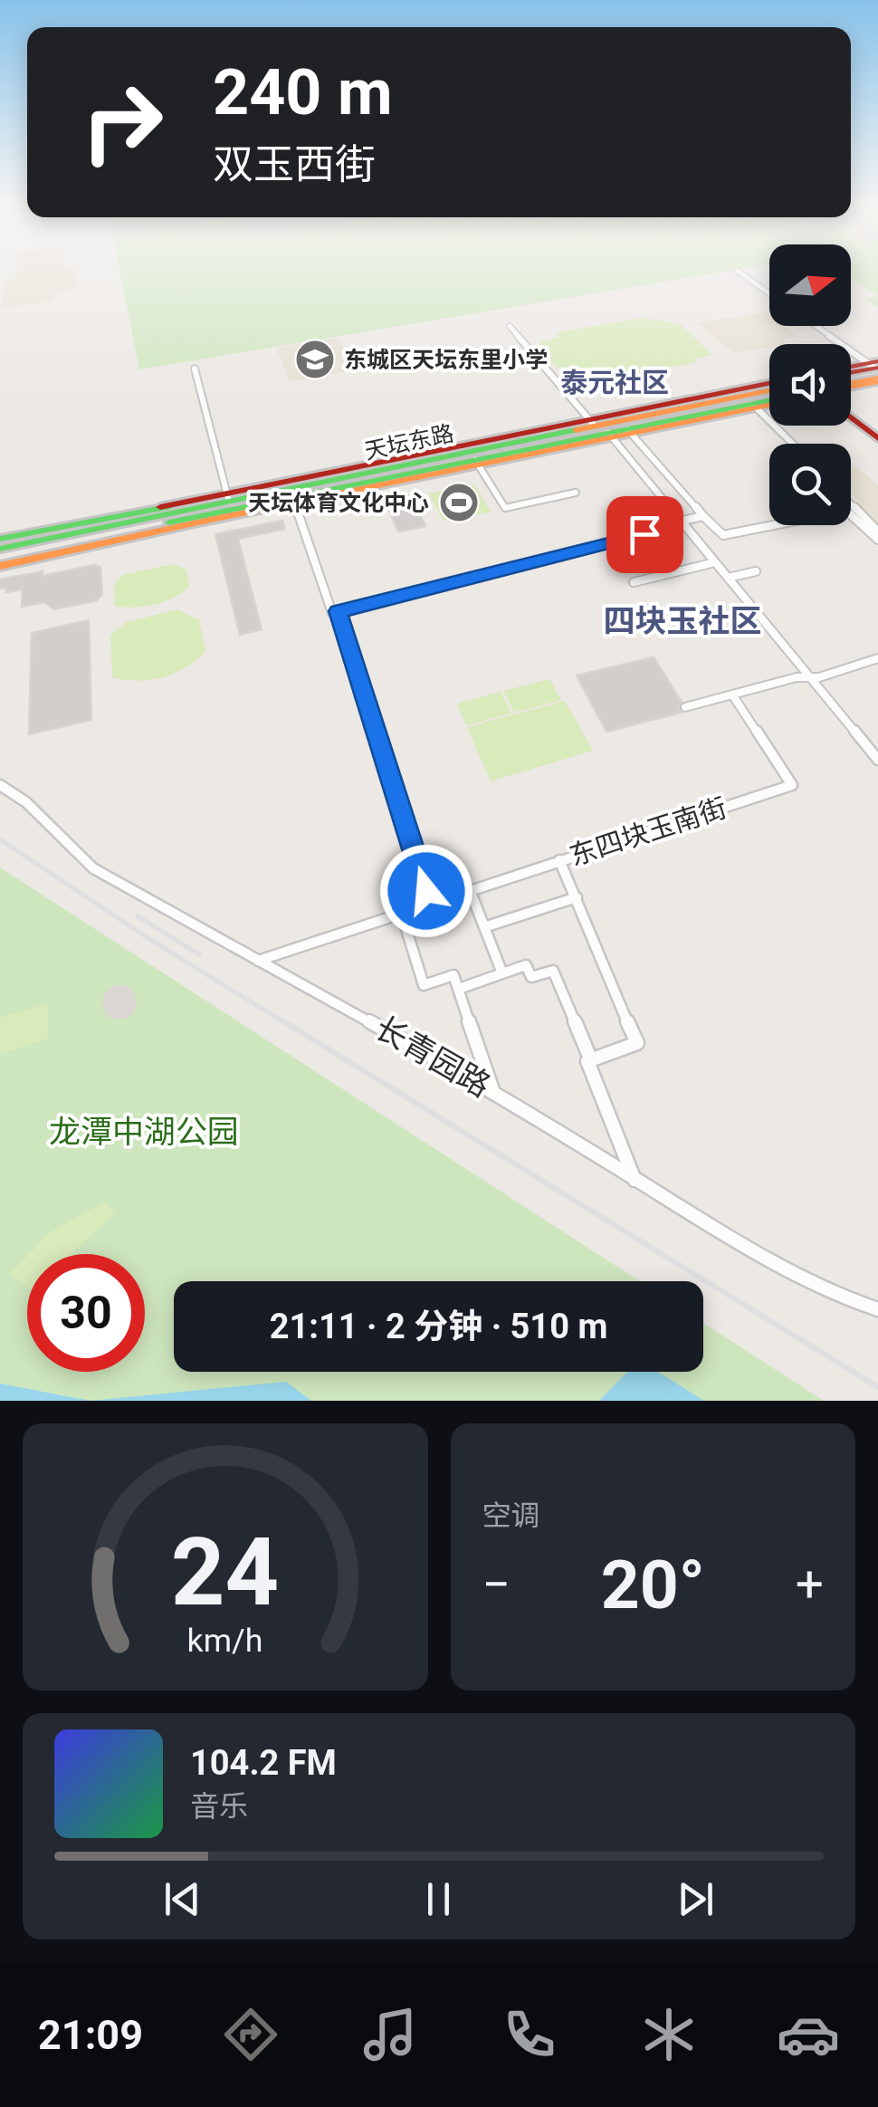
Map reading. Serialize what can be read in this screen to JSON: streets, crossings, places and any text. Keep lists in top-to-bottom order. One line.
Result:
{"streets":{"main road":["天坛东路"],"street":["东四块玉南街","长青园路"]},"crossings":[["东四块玉南街","长青园路"]],"districts":["泰元社区","四块玉社区"],"parks":["龙潭中湖公园"],"places":{"school or university":["东城区天坛东里小学"],"sports":["天坛体育文化中心"]},"north":"right","page":{"turn":["240 m","双玉西街"],"limit":"30","trip":"21:11 · 2 分钟 · 510 m","tile":"空调","heat":["−","20°","+"],"song":["104.2 FM","音乐"],"tabs":"21:09","gauge":["24","km/h"]}}
